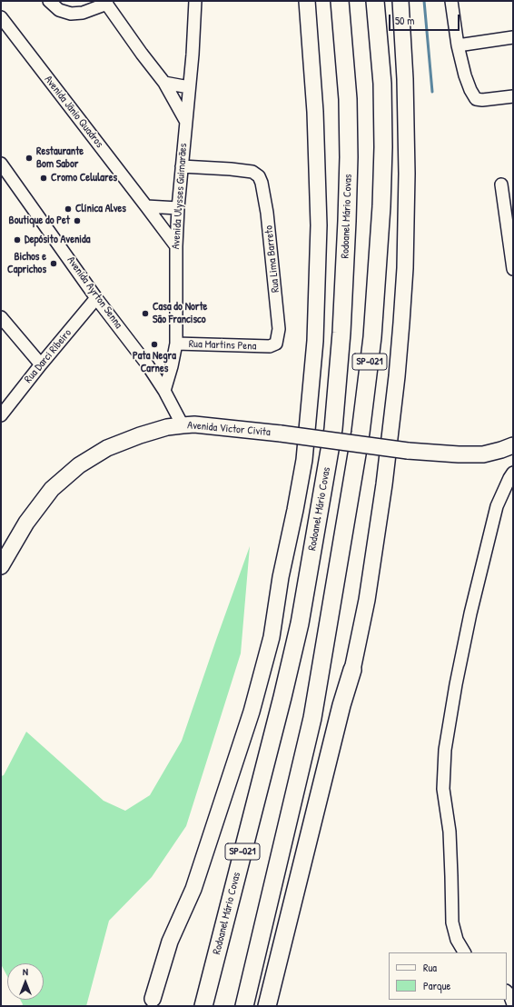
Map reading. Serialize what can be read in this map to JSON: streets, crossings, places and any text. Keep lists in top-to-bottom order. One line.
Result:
{"streets":{"highway":["Rodoanel Mário Covas","SP-021"],"main road":["Avenida Victor Civita"],"street":["Avenida Jânio Quadros","Avenida Ulysses Guimarães","Rua Lima Barreto","Avenida Ayrton Senna","Rua Martins Pena","Rua Darci Ribeiro"]},"crossings":[["Avenida Jânio Quadros","Avenida Ulysses Guimarães"],["Avenida Ulysses Guimarães","Rua Lima Barreto"],["Avenida Ulysses Guimarães","Avenida Ayrton Senna"],["Avenida Ulysses Guimarães","Rua Martins Pena"],["Rua Lima Barreto","Rua Martins Pena"],["Avenida Ayrton Senna","Rua Darci Ribeiro"],["Avenida Ayrton Senna","Avenida Victor Civita"]],"places":["Restaurante Bom Sabor","Cromo Celulares","Clínica Alves","Boutique do Pet","Depósito Avenida","Bichos e Caprichos","Casa do Norte São Francisco","Pata Negra Carnes"],"legend":["Rua","Parque"],"scale_bar":"50 m","north":"top"}
